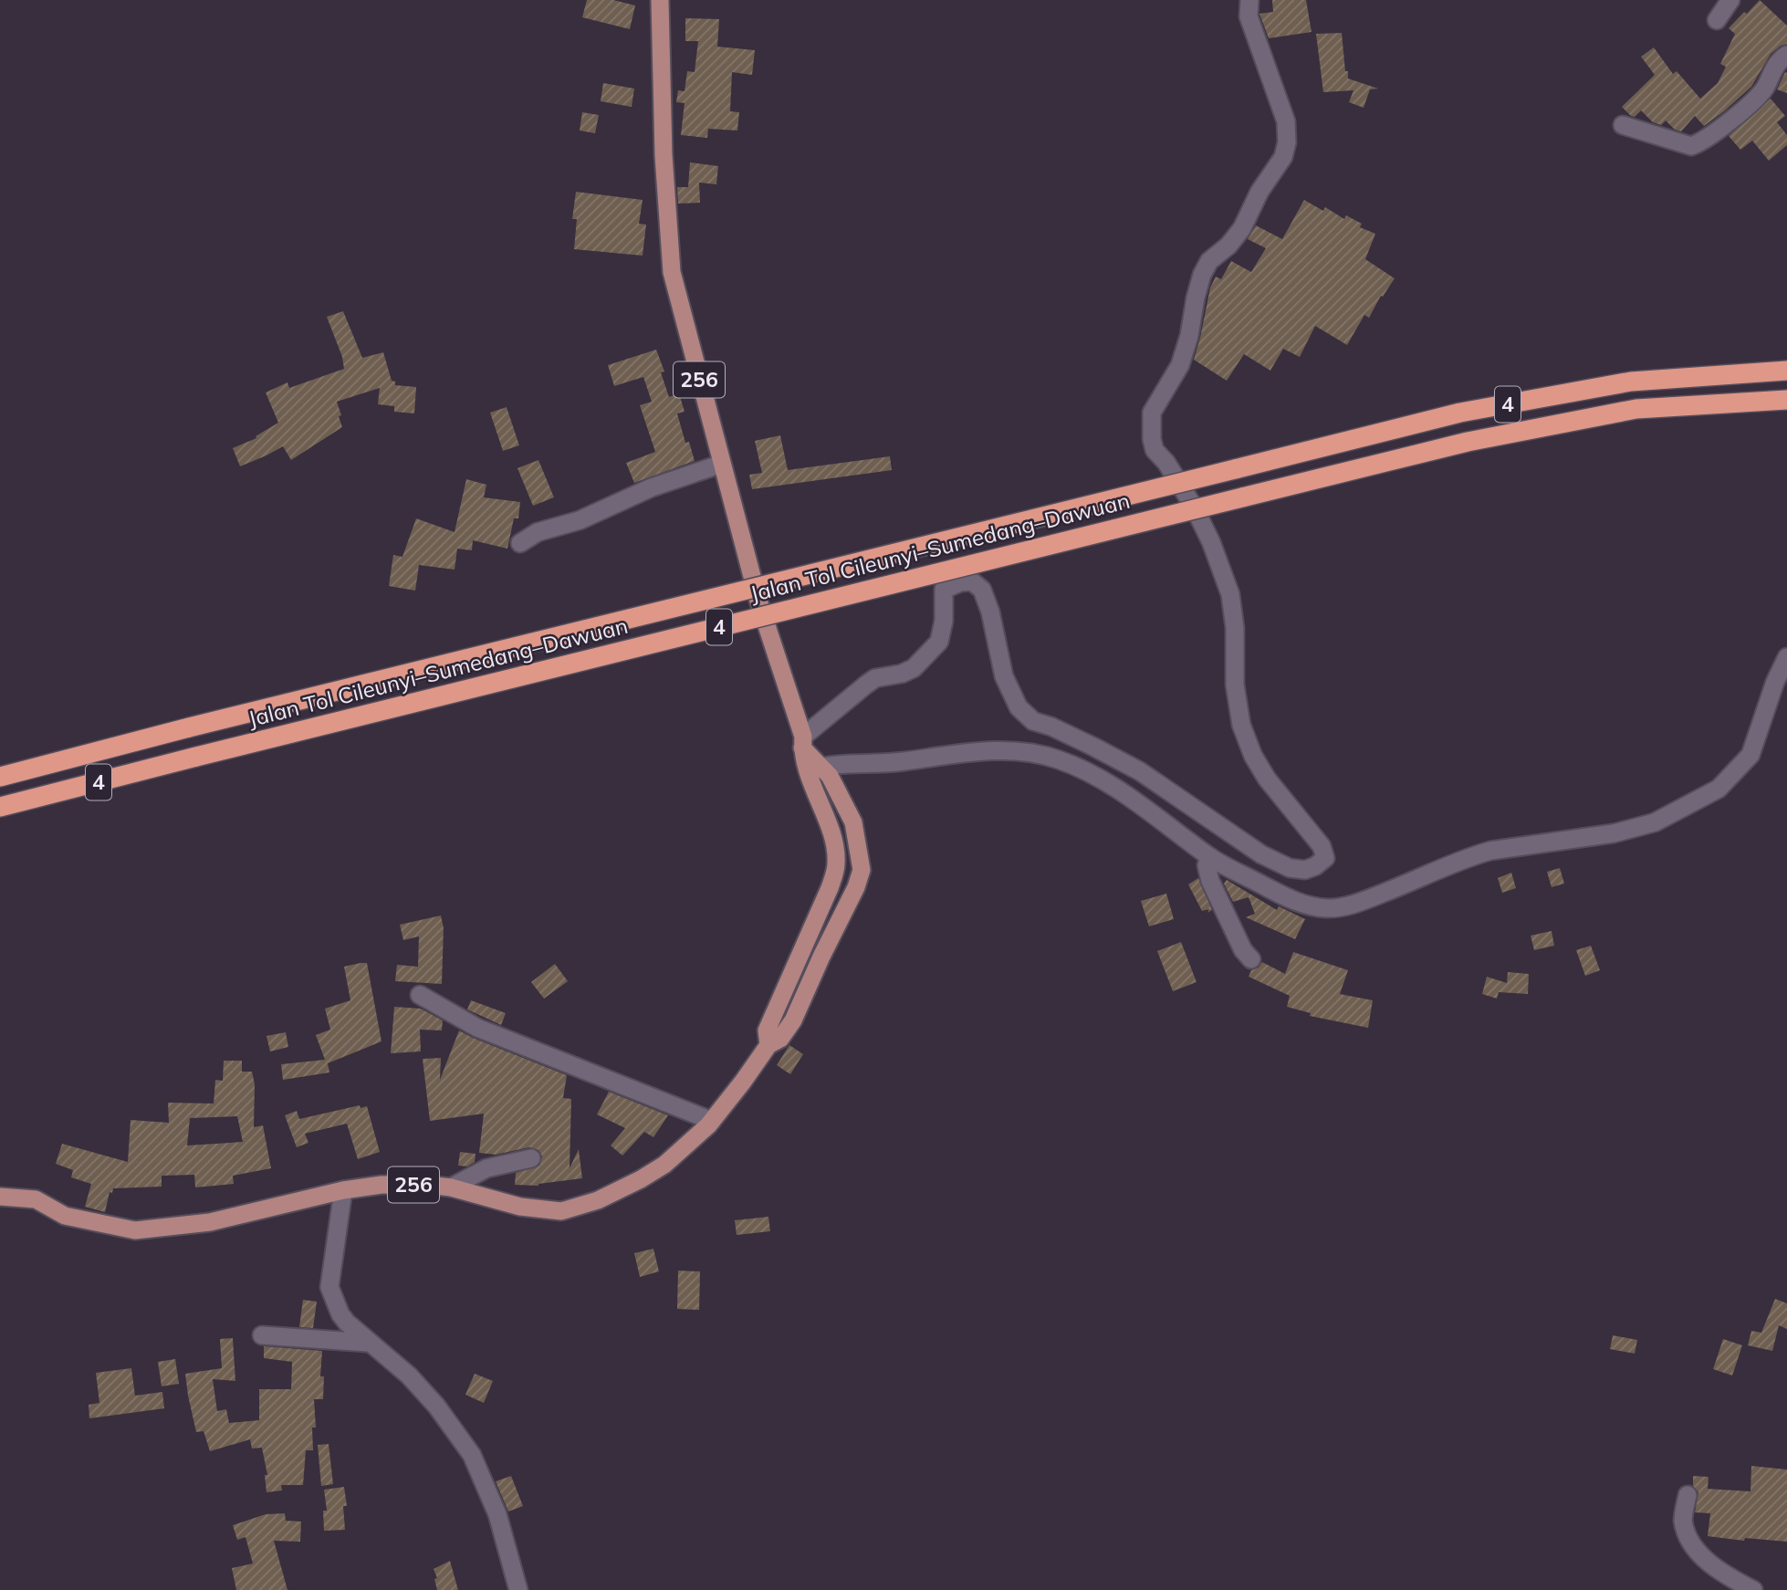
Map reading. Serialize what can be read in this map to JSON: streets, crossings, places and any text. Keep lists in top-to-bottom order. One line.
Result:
{"streets":{"highway":["4","Jalan Tol Cileunyi–Sumedang–Dawuan"],"main road":["256"]}}
